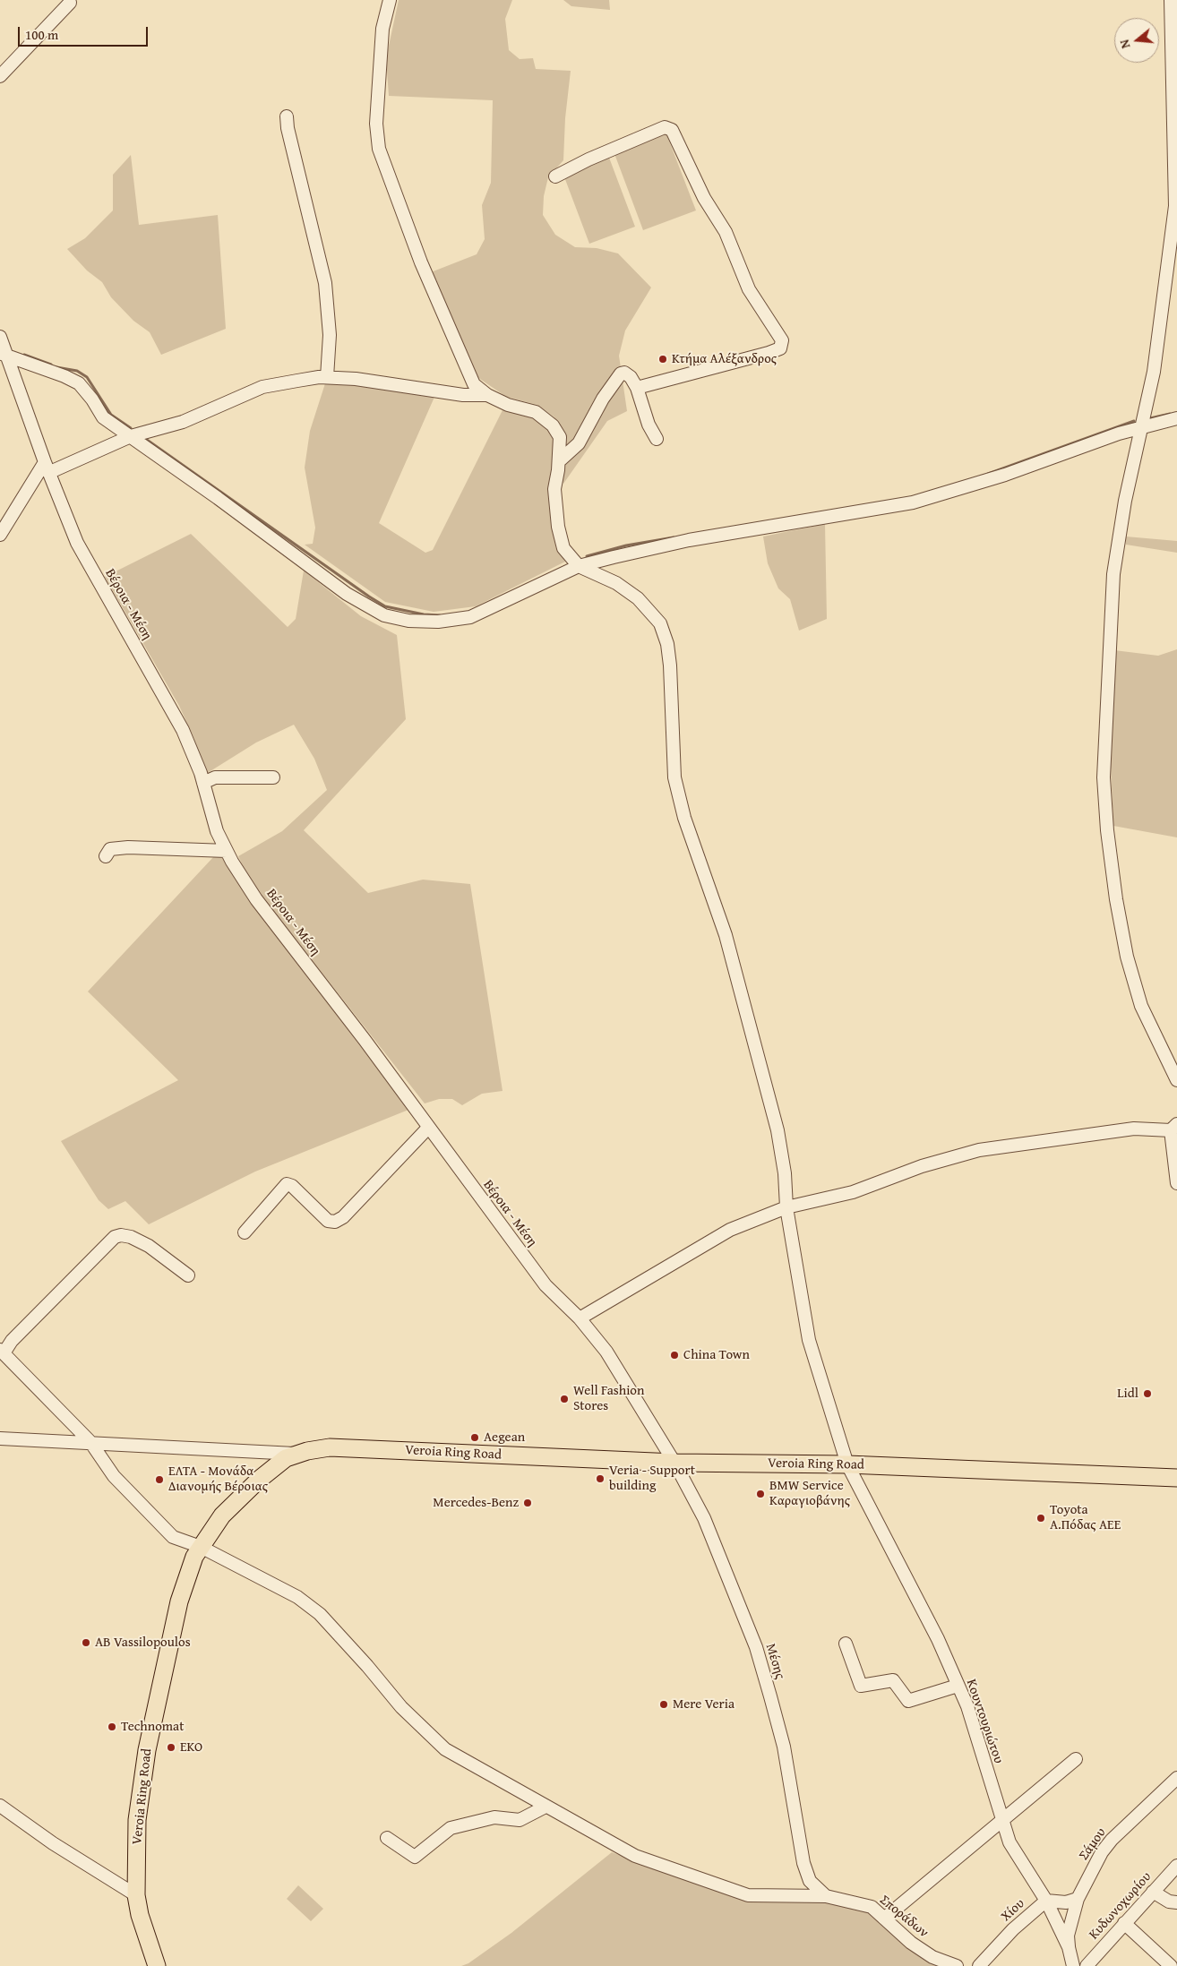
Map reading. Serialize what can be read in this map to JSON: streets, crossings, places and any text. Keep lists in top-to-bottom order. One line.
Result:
{"streets":{"main road":["Verοia Ring Road"],"street":["Βέροια - Μέση","Μέσης","Κουντουριώτου","Σάμου","Κυδωνοχωρίου","Χίου","Σποράδων"]},"crossings":[["Βέροια - Μέση","Verοia Ring Road"],["Βέροια - Μέση","Μέσης"],["Verοia Ring Road","Μέσης"],["Verοia Ring Road","Κουντουριώτου"],["Verοia Ring Road","Σποράδων"],["Μέσης","Σποράδων"],["Κουντουριώτου","Σάμου"],["Κουντουριώτου","Χίου"],["Σάμου","Χίου"]],"places":["Κτήμα Αλέξανδρος","China Town","Lidl","Well Fashion Stores","Aegean","Veria - Support building","ΕΛΤΑ - Μονάδα Διανομής Βέροιας","BMW Service Καραγιοβάνης","Mercedes-Benz","Toyota Α.Πόδας ΑΕΕ","AB Vassilopoulos","Mere Veria","Technomat","EKO"],"scale_bar":"100 m","north":"left"}
